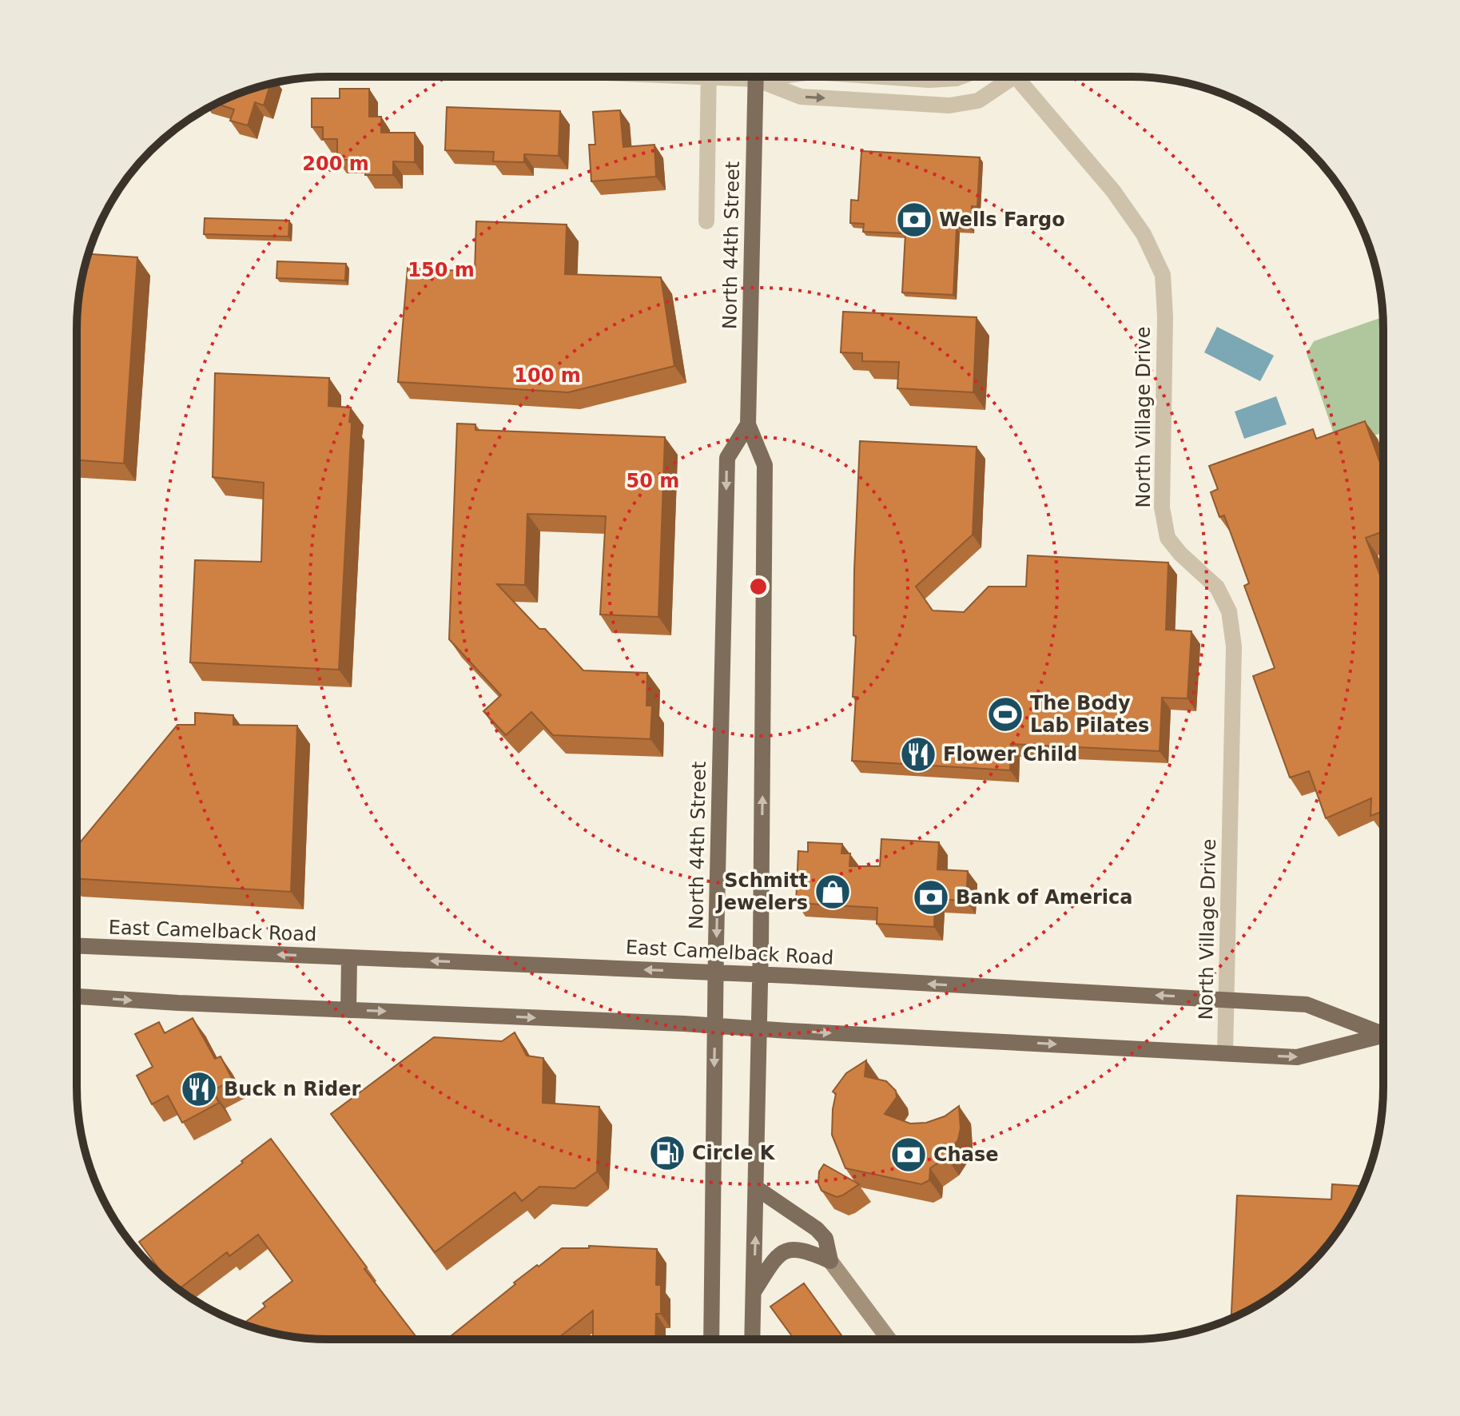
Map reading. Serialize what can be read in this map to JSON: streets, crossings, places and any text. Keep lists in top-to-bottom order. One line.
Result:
{"streets":{"main road":["North 44th Street","East Camelback Road"],"street":["North Village Drive"]},"crossings":[["North 44th Street","East Camelback Road"],["North Village Drive","East Camelback Road"]],"places":{"bank":["Wells Fargo","Bank of America","Chase"],"sports":["The Body Lab Pilates"],"restaurant":["Flower Child","Buck n Rider"],"shop":["Schmitt Jewelers"],"fuel station":["Circle K"]},"rings":["200 m","150 m","100 m","50 m"]}
